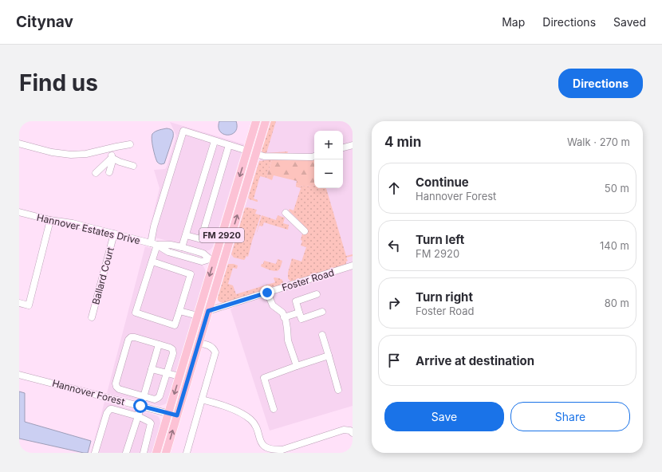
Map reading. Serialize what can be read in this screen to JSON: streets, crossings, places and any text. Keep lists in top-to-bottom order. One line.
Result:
{"streets":{"main road":["FM 2920"],"street":["Hannover Estates Drive","Ballard Court","Foster Road","Hannover Forest"]},"crossings":[["Hannover Estates Drive","FM 2920"],["Hannover Estates Drive","Ballard Court"],["FM 2920","Foster Road"],["FM 2920","Hannover Forest"]],"page":{"header":"Citynav","nav":["Map","Directions","Saved"],"buttons":["Directions",["Save","Share"]],"title":"Find us","heading":["4 min","Walk · 270 m"],"map_buttons":["+","−"],"list":[["Continue","Hannover Forest","50 m"],["Turn left","FM 2920","140 m"],["Turn right","Foster Road","80 m"],"Arrive at destination"]}}
